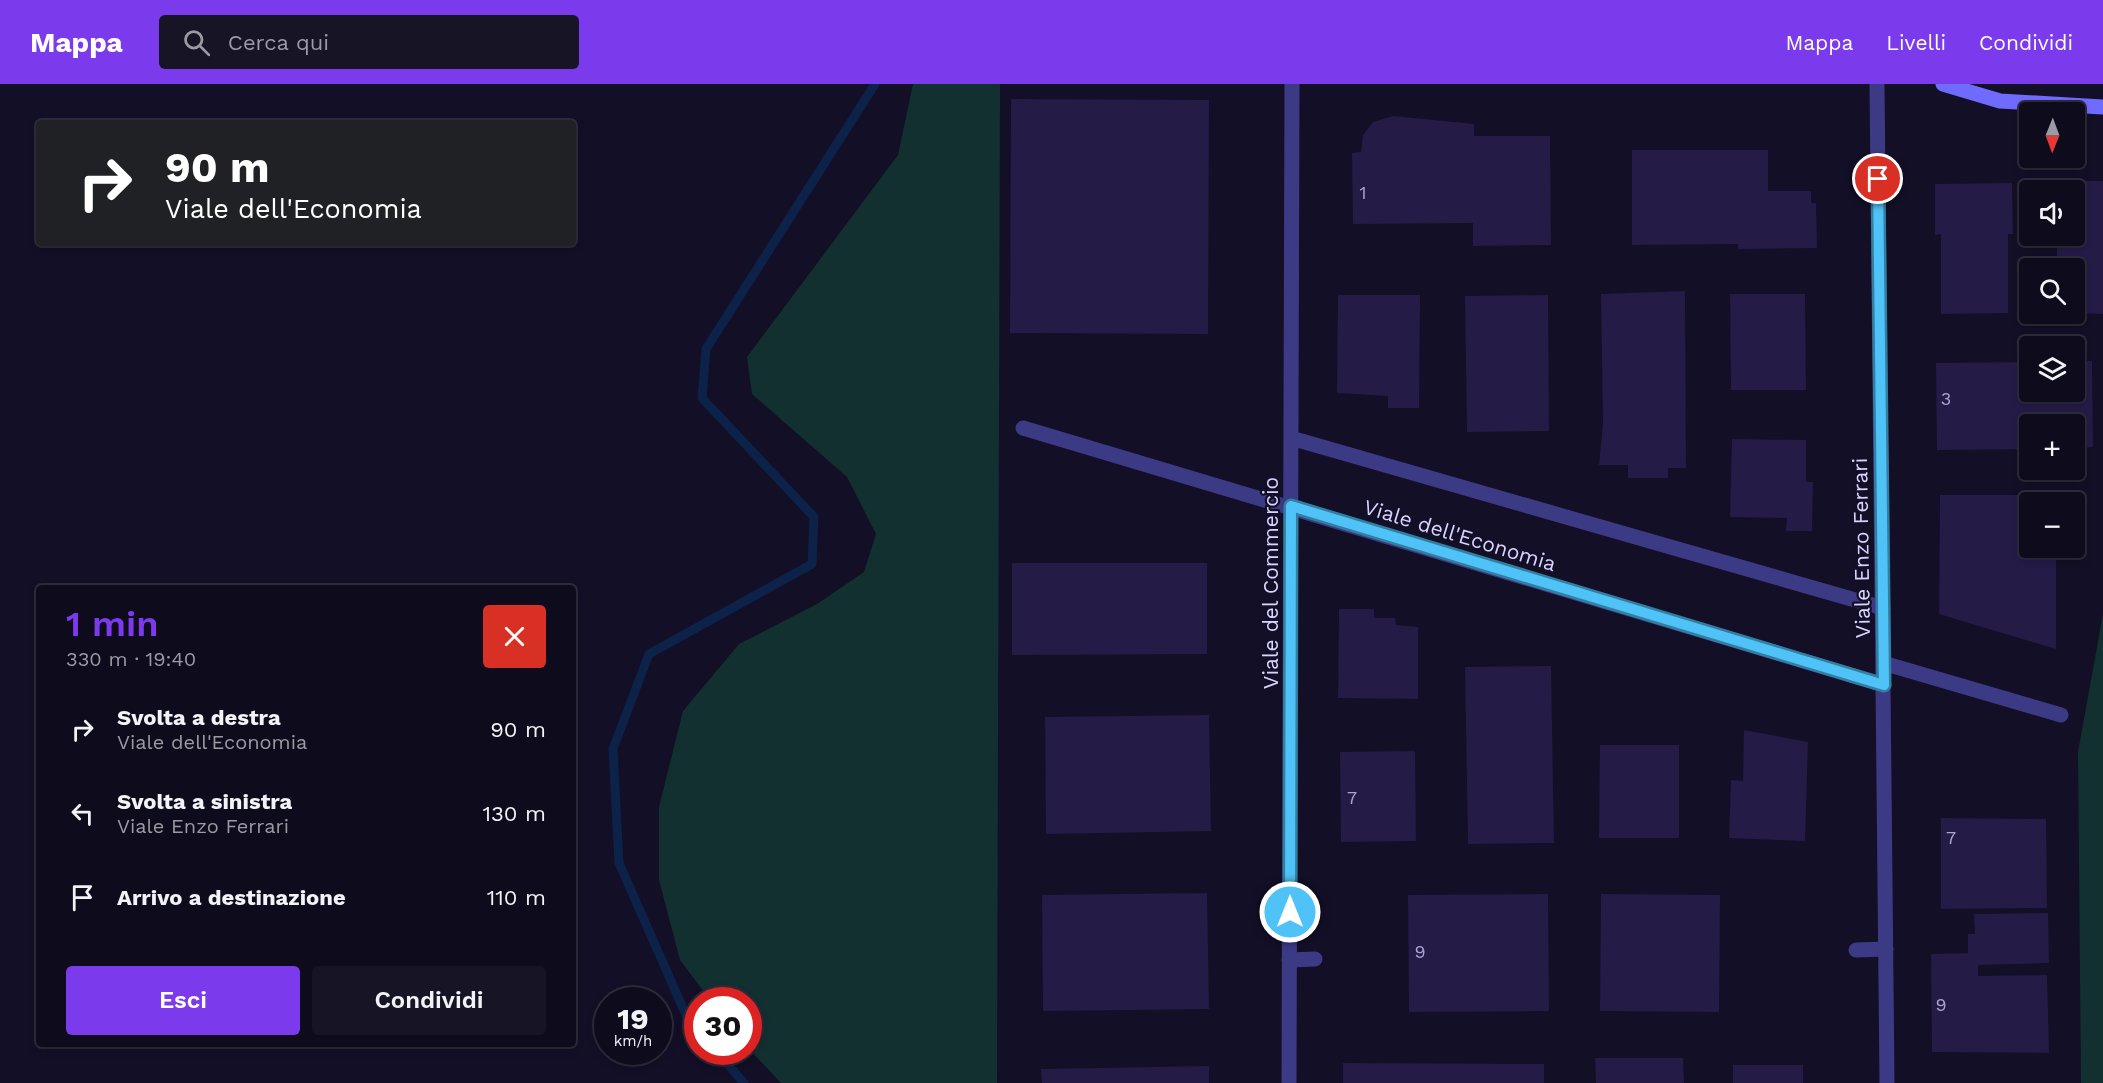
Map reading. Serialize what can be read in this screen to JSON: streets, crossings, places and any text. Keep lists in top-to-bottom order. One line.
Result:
{"streets":{"street":["Viale dell'Economia","Viale Enzo Ferrari","Viale del Commercio"]},"crossings":[["Viale dell'Economia","Viale Enzo Ferrari"],["Viale dell'Economia","Viale del Commercio"]],"house_numbers":["1","3","7","7","9","9"],"north":"bottom","page":{"header":"Mappa","search":"Cerca qui","nav":["Mappa","Livelli","Condividi"],"map_buttons":["+","−"],"turn":["90 m","Viale dell'Economia"],"heading":["1 min","330 m · 19:40"],"list":[{"name":"Svolta a destra","note":"Viale dell'Economia","value":"90 m"},{"name":"Svolta a sinistra","note":"Viale Enzo Ferrari","value":"130 m"},{"name":"Arrivo a destinazione","value":"110 m"}],"buttons":["Esci","Condividi"],"speed":"19 km/h","limit":"30"}}
